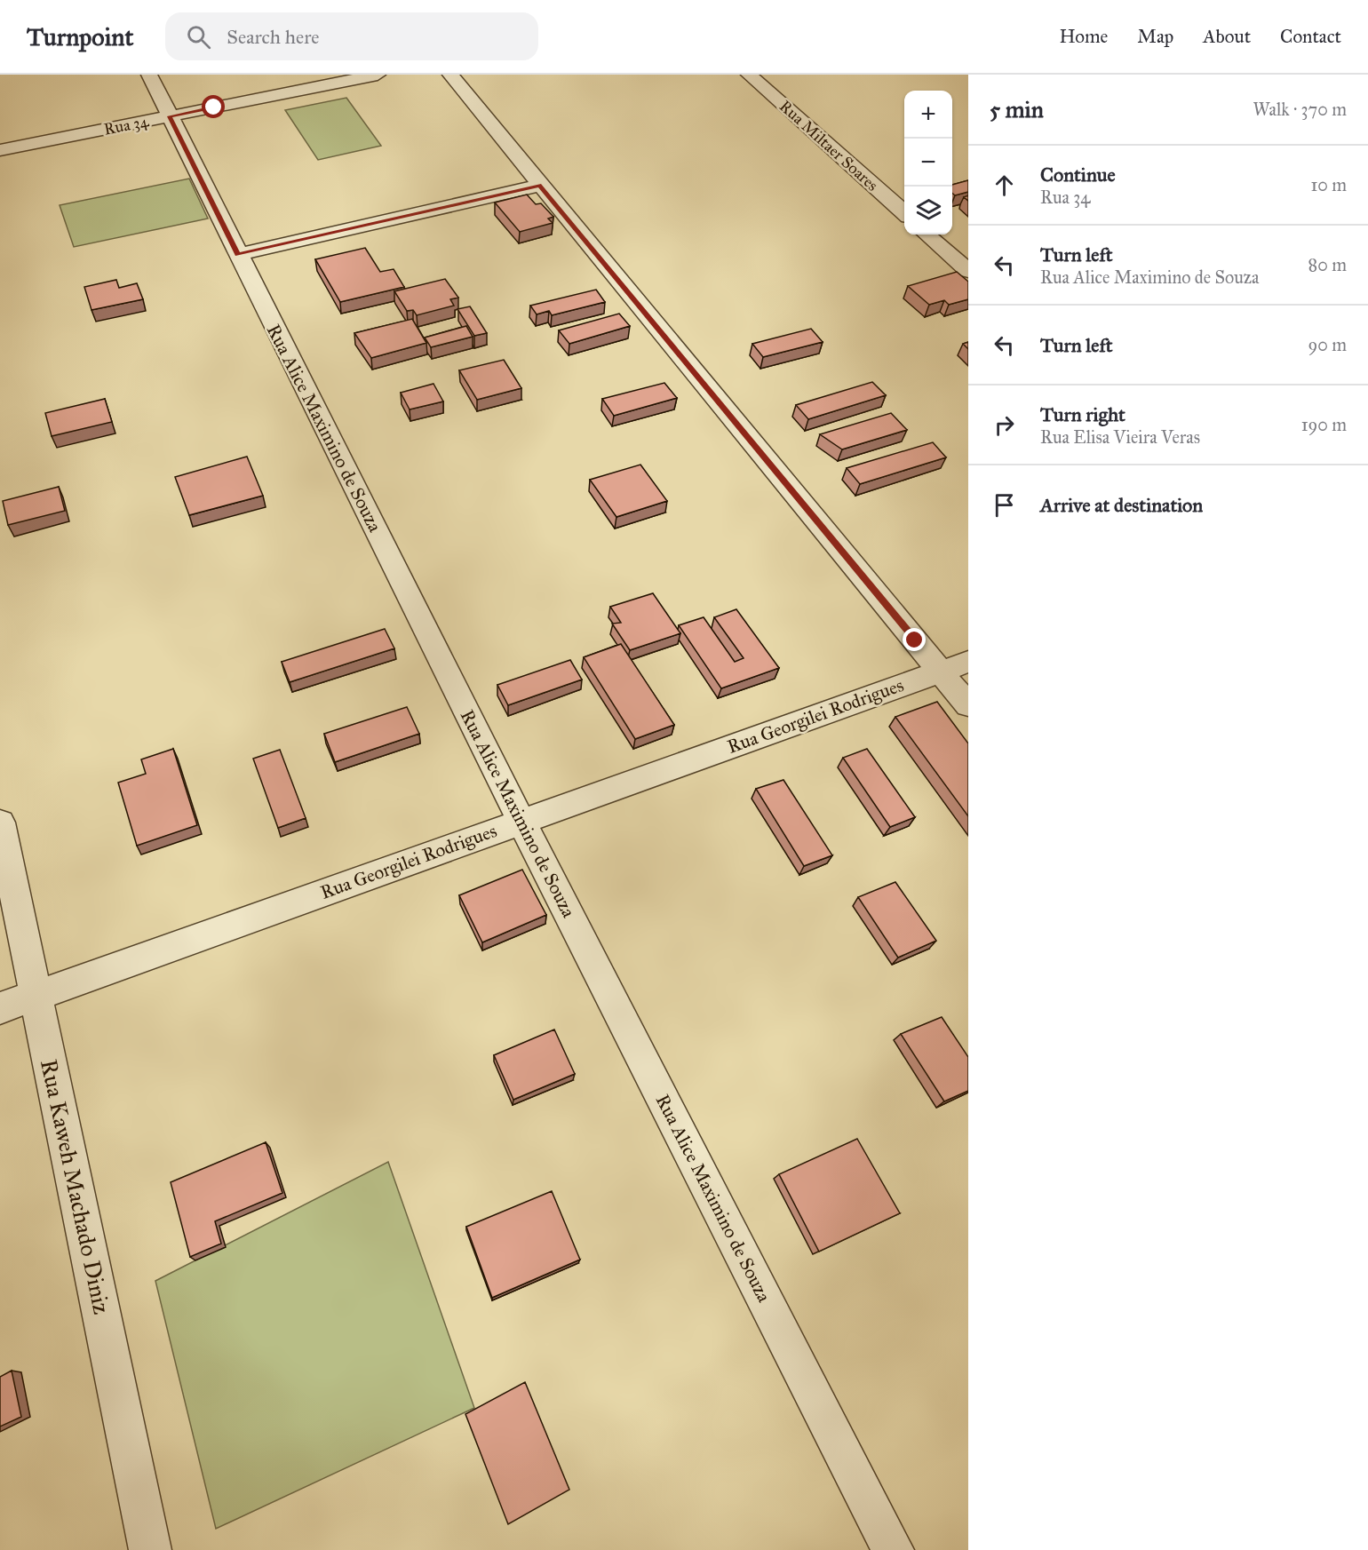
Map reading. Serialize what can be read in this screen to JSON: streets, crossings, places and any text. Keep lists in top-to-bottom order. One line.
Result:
{"streets":{"street":["Rua 34","Rua Miltaer Soares","Rua Alice Maximino de Souza","Rua Georgilei Rodrigues","Rua Kaweh Machado Diniz"]},"crossings":[["Rua 34","Rua Alice Maximino de Souza"],["Rua Alice Maximino de Souza","Rua Georgilei Rodrigues"],["Rua Georgilei Rodrigues","Rua Kaweh Machado Diniz"]],"page":{"header":"Turnpoint","search":"Search here","nav":["Home","Map","About","Contact"],"heading":["5 min","Walk · 370 m"],"map_buttons":["+","−"],"list":[["Continue","Rua 34","10 m"],["Turn left","Rua Alice Maximino de Souza","80 m"],["Turn left","90 m"],["Turn right","Rua Elisa Vieira Veras","190 m"],"Arrive at destination"]}}
